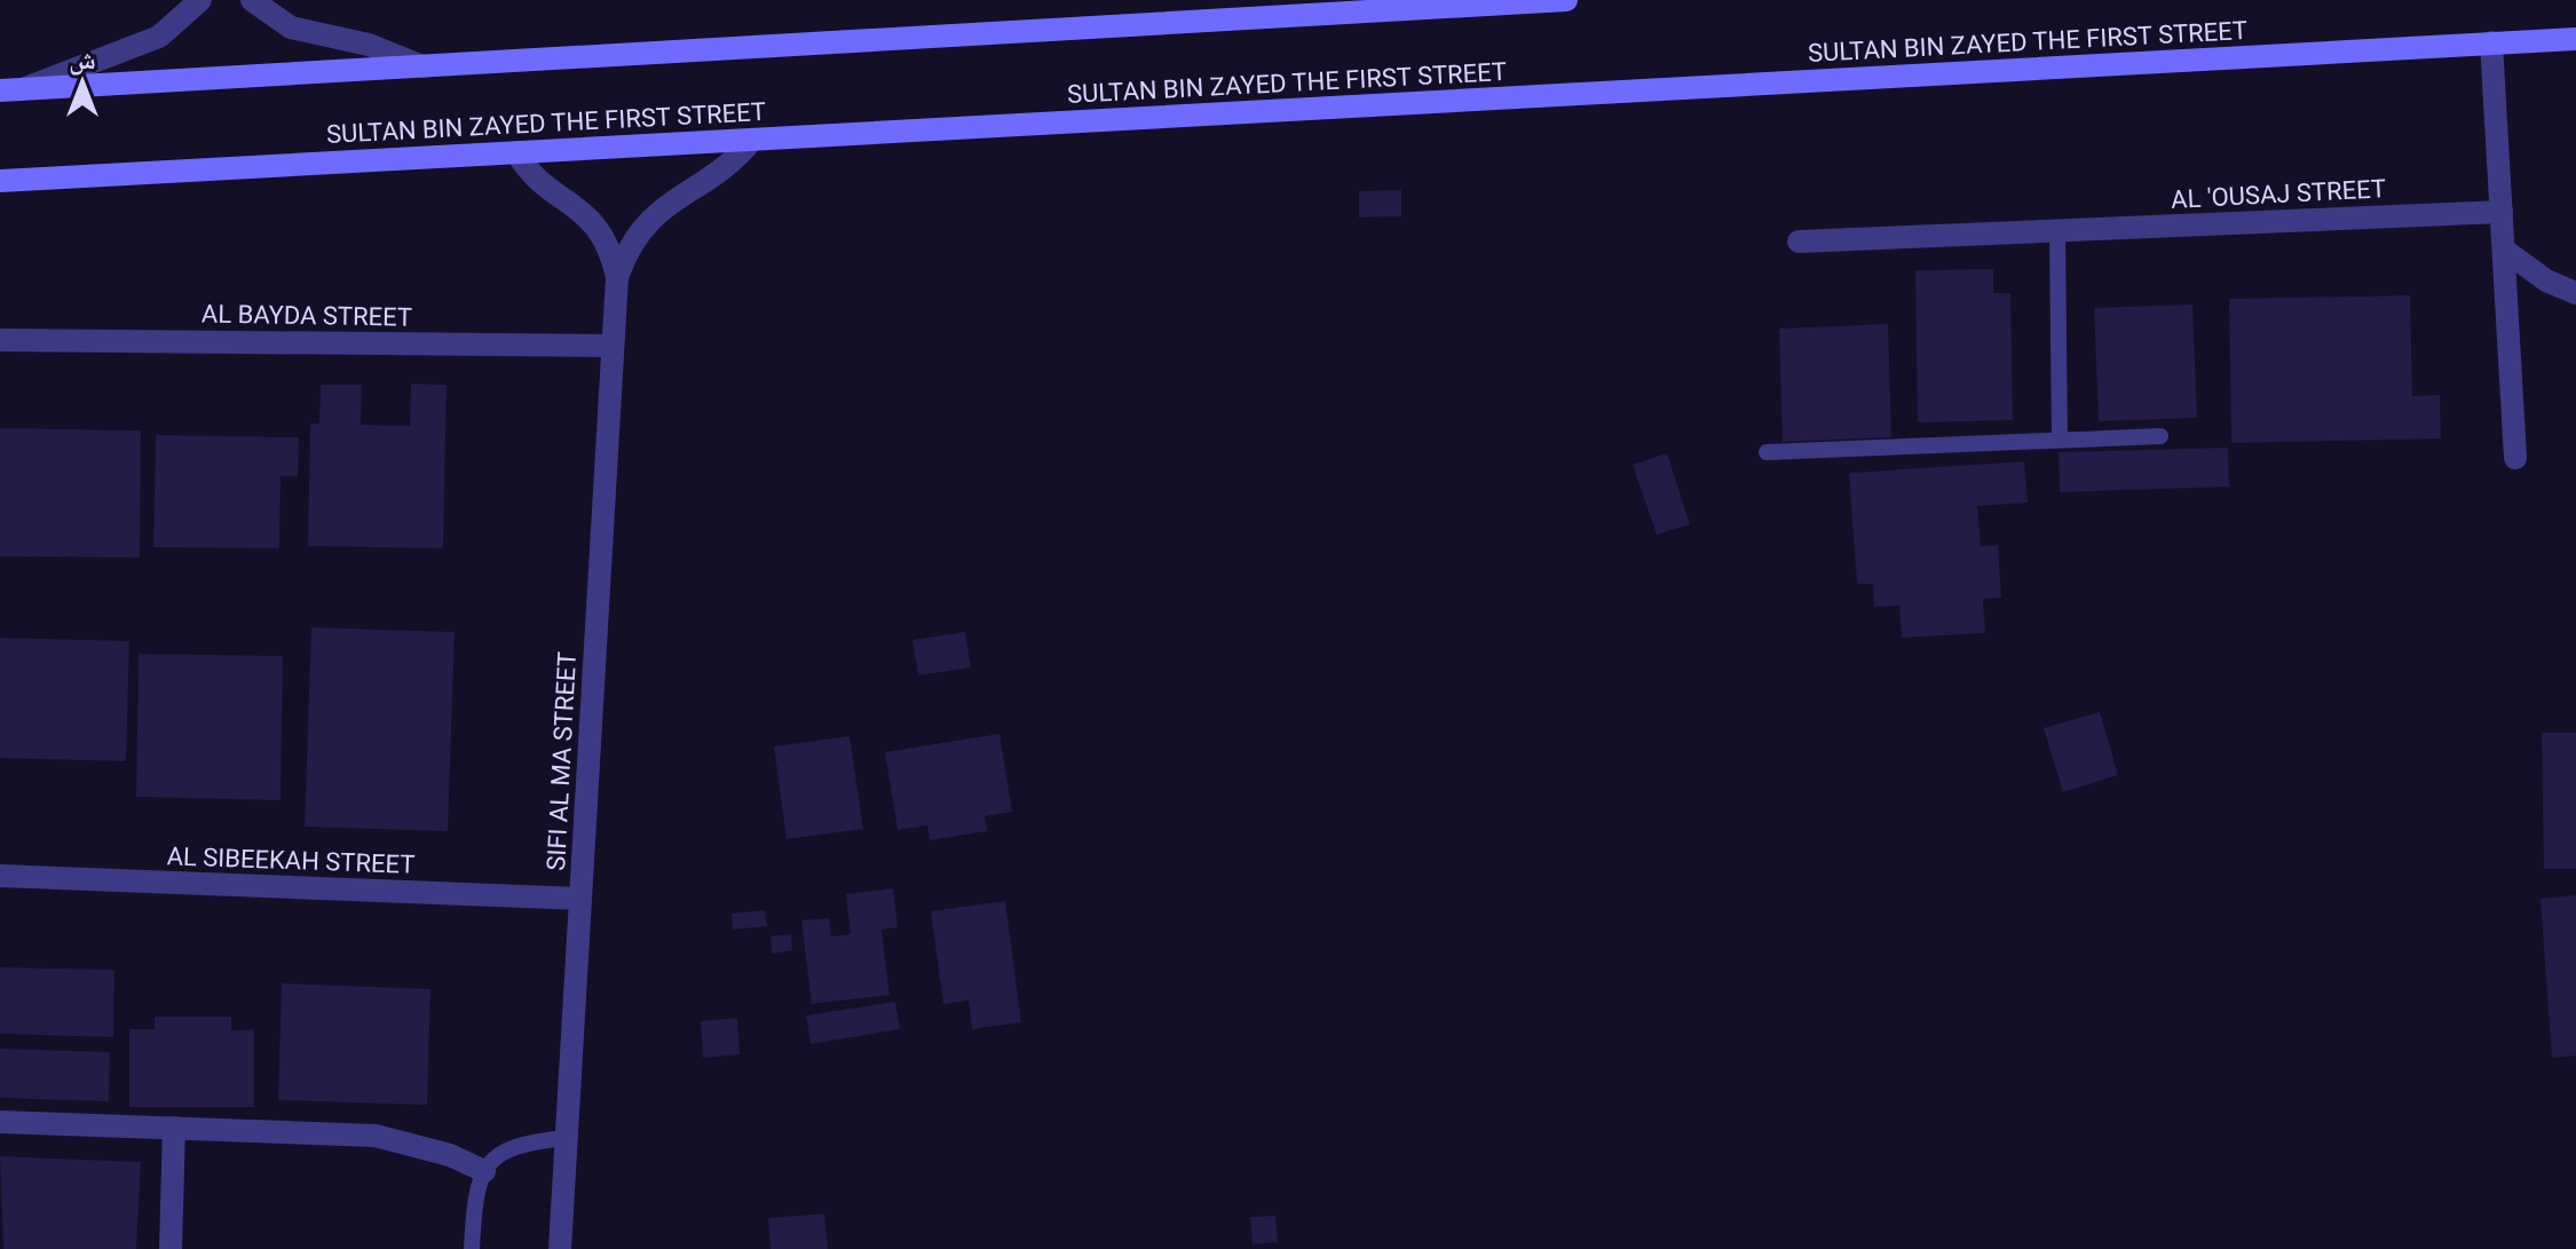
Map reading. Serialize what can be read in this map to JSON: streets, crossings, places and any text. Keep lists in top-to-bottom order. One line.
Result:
{"streets":{"main road":["SULTAN BIN ZAYED THE FIRST STREET"],"street":["AL 'OUSAJ STREET","AL BAYDA STREET","SIFI AL MA STREET","AL SIBEEKAH STREET"]},"crossings":[["SULTAN BIN ZAYED THE FIRST STREET","SIFI AL MA STREET"],["AL BAYDA STREET","SIFI AL MA STREET"],["SIFI AL MA STREET","AL SIBEEKAH STREET"]],"north":"top"}
